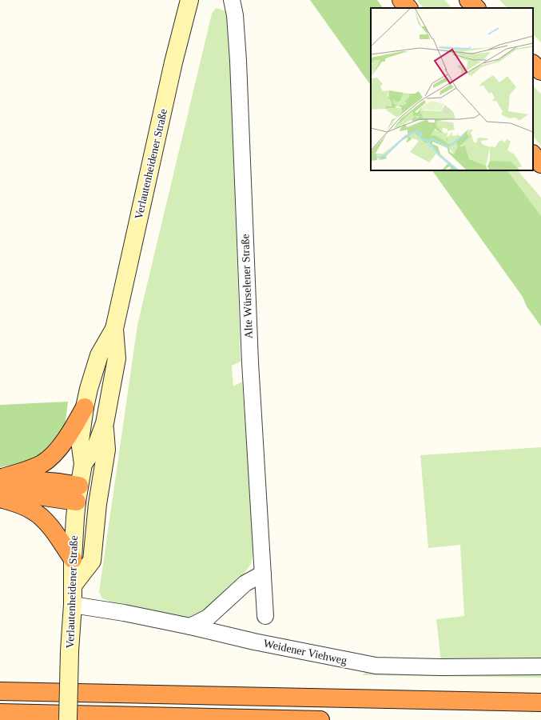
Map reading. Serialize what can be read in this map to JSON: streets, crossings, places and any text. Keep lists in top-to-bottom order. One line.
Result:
{"streets":{"main road":["Verlautenheidener Straße"],"street":["Alte Würselener Straße","Weidener Viehweg"]},"crossings":[["Verlautenheidener Straße","Weidener Viehweg"]]}
